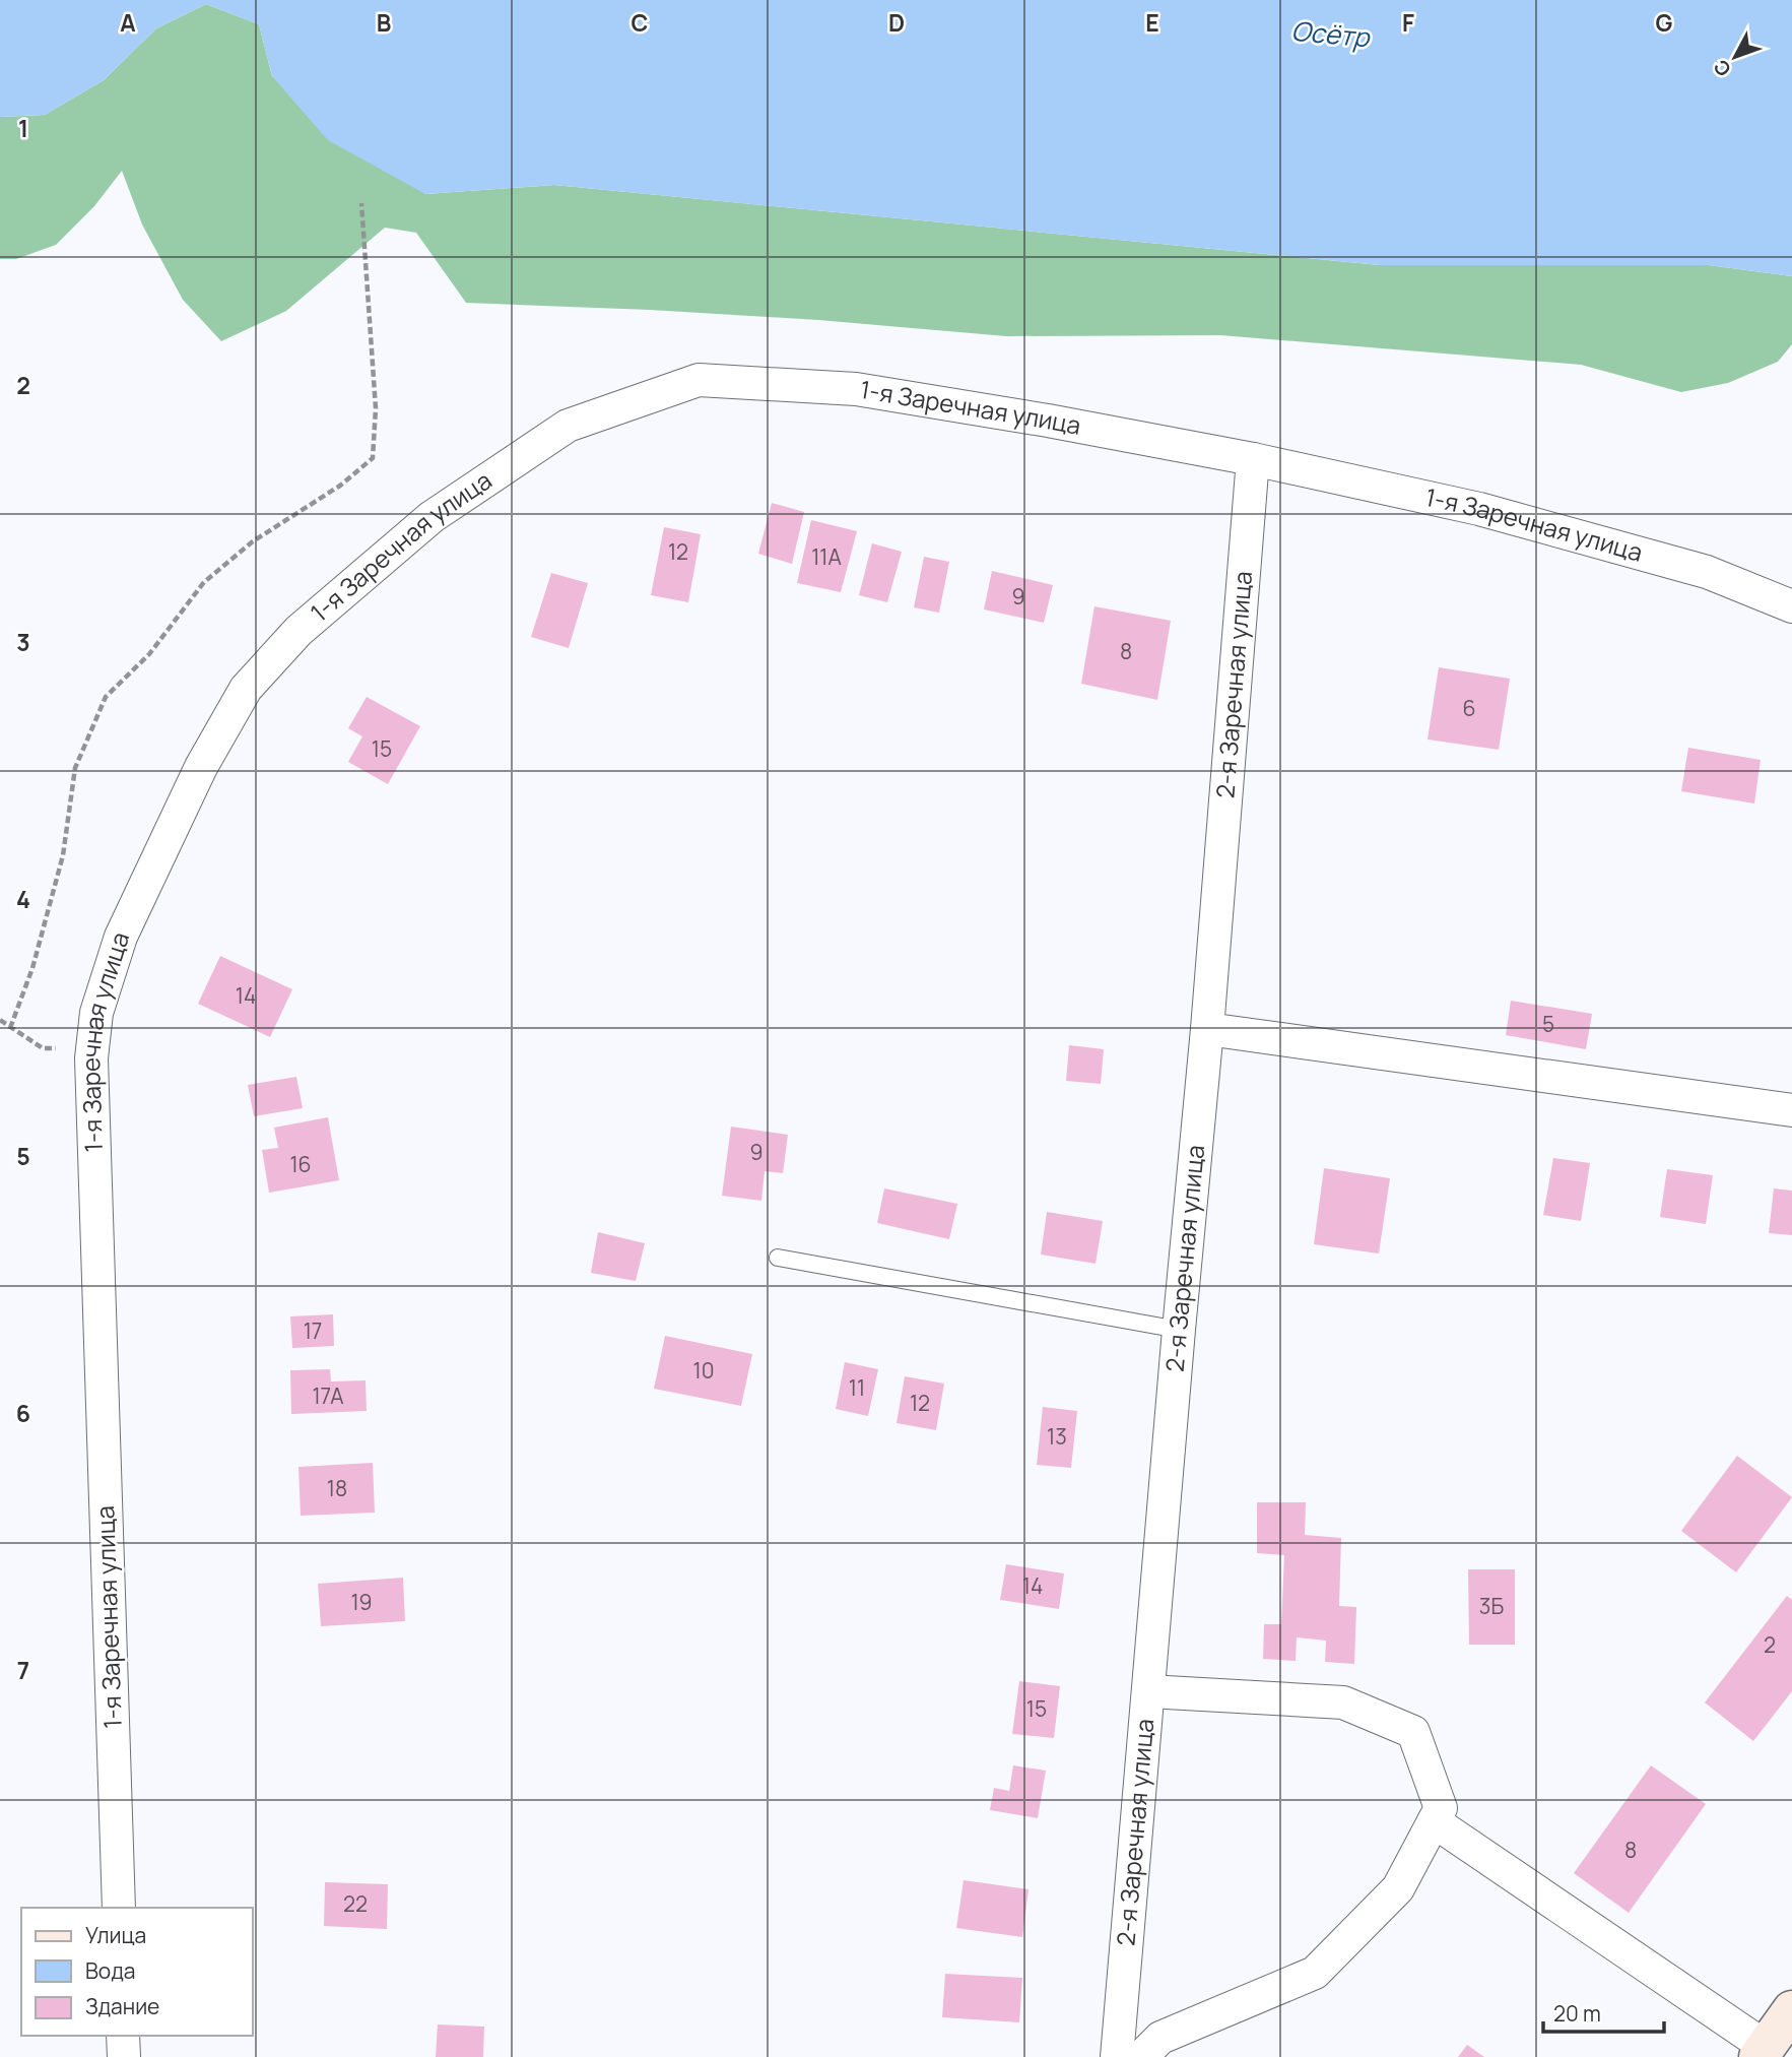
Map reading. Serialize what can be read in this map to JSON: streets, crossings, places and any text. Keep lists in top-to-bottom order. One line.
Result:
{"streets":{"street":["1-я Заречная улица","2-я Заречная улица"]},"crossings":[["1-я Заречная улица","2-я Заречная улица"]],"water":["Осётр"],"house_numbers":["12","11А","9","8","6","15","14","5","9","16","17","10","11","17А","12","13","18","14","19","3Б","2","15","8","22"],"legend":["Улица","Вода","Здание"],"scale_bar":"20 m","north":"bottom left","grid":{"columns":["A","B","C","D","E","F","G"],"rows":["1","2","3","4","5","6","7"]}}
